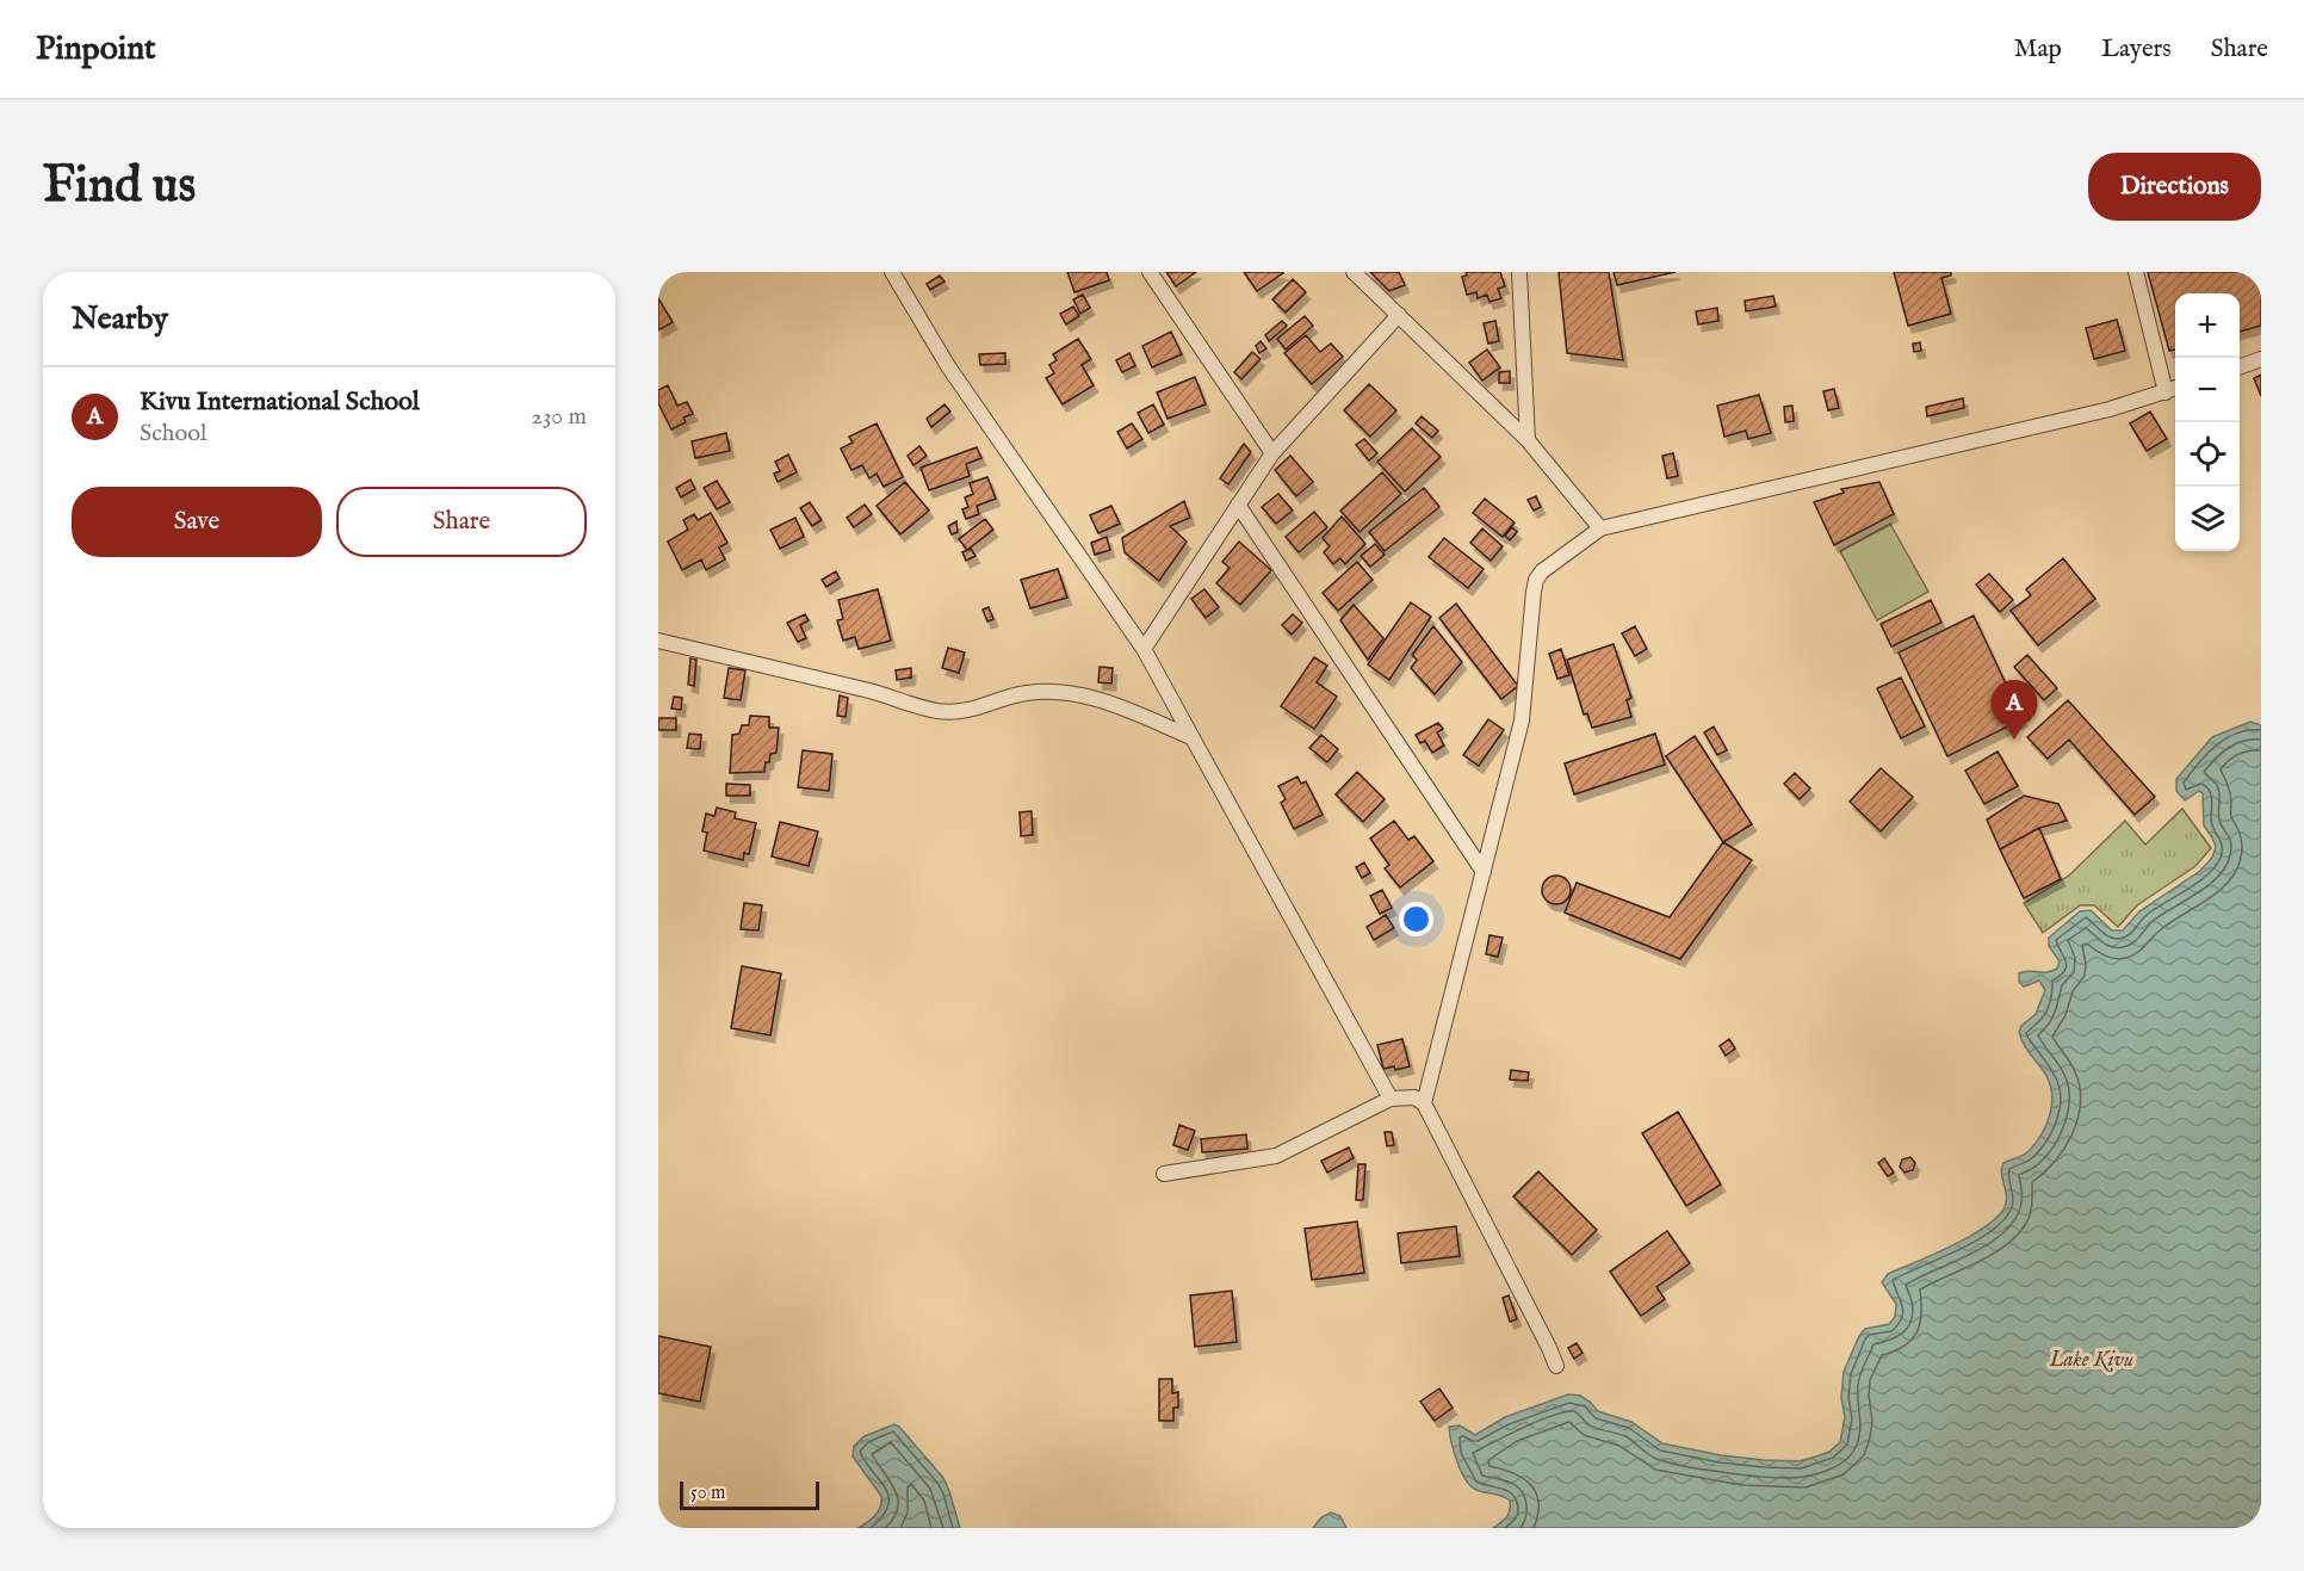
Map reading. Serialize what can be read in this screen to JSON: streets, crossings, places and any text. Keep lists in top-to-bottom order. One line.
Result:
{"water":["Lake Kivu"],"scale_bar":"50 m","page":{"header":"Pinpoint","nav":["Map","Layers","Share"],"buttons":["Directions",["Save","Share"]],"title":"Find us","heading":"Nearby","map_buttons":["+","−"],"list":[{"mark":"A","name":"Kivu International School","note":"School","value":"230 m"}],"pins":"A","scale":"50 m"}}
